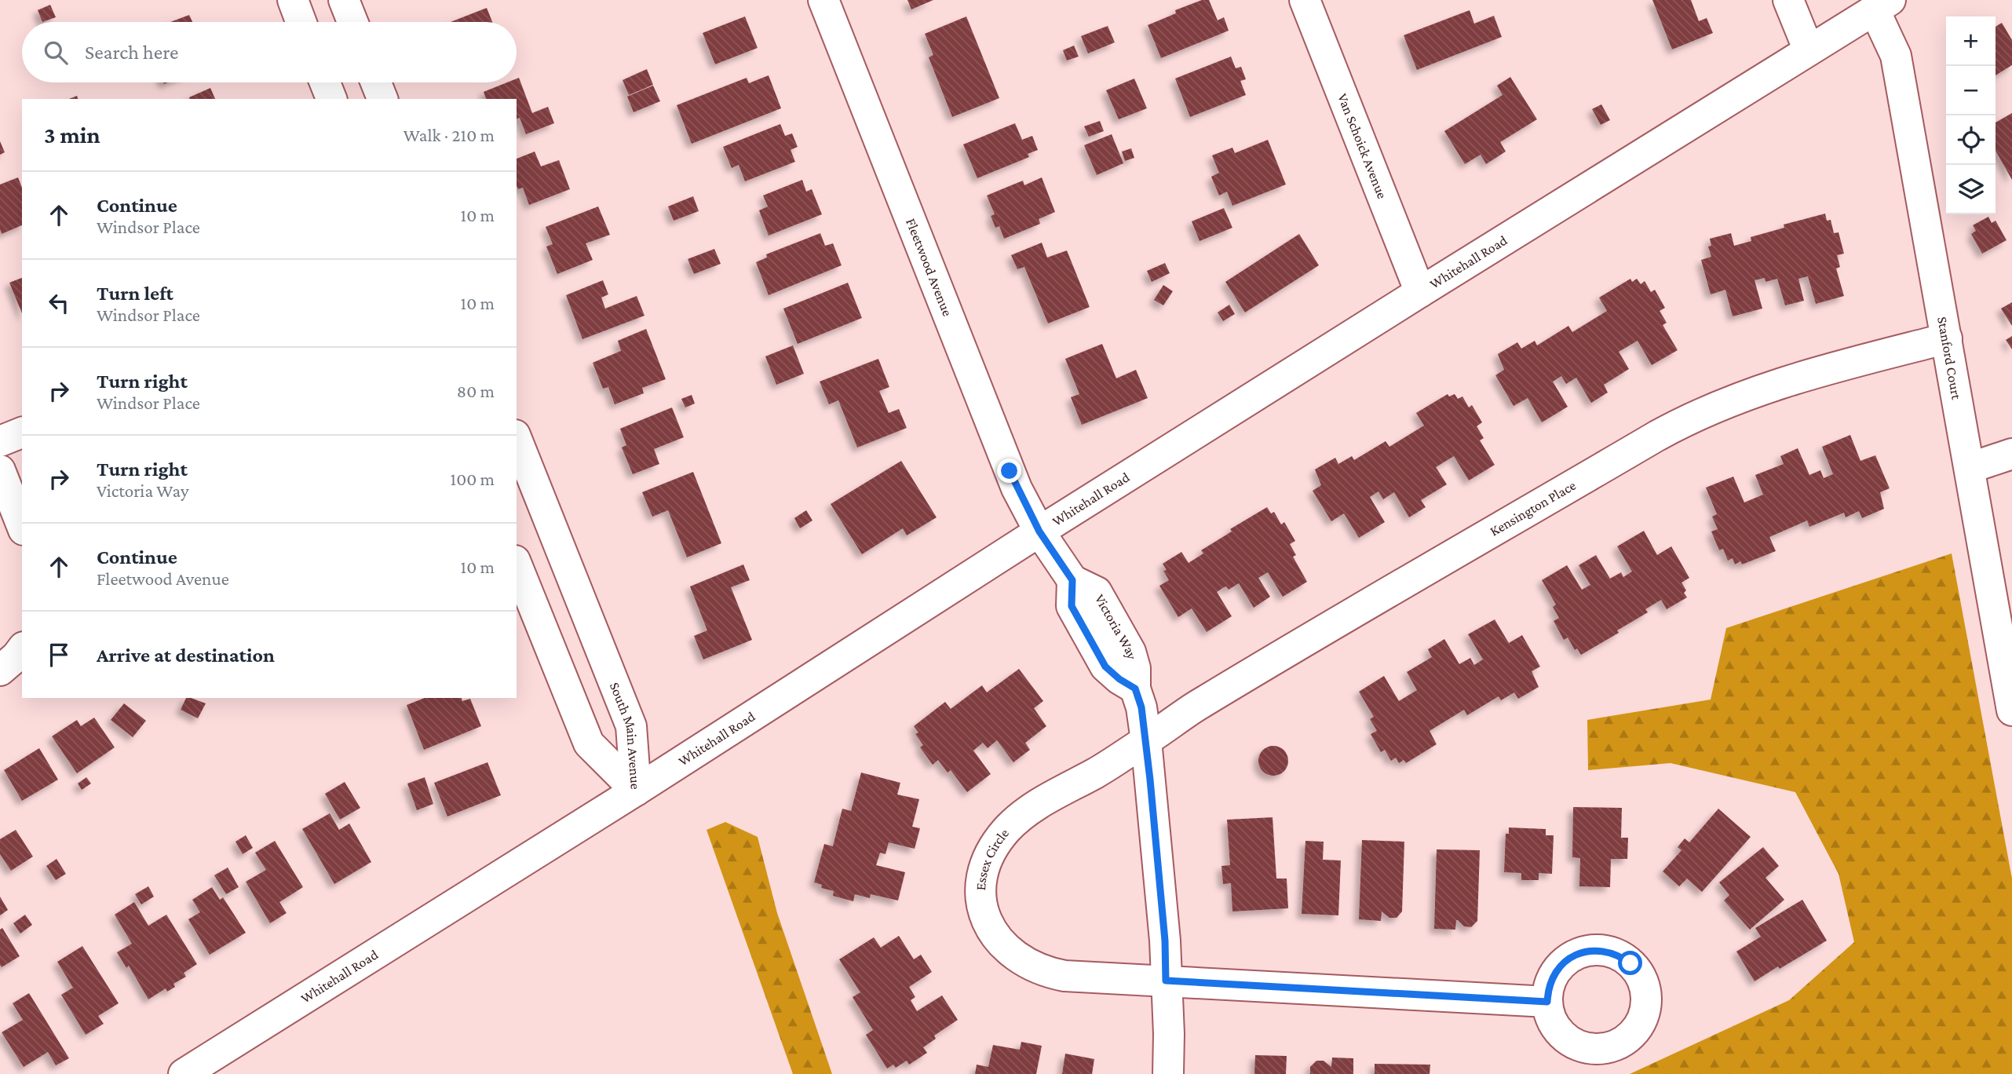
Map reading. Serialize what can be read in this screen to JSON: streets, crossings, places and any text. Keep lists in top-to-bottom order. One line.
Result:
{"streets":{"street":["Van Schoick Avenue","Whitehall Road","Fleetwood Avenue","Stanford Court","Kensington Place","Victoria Way","South Main Avenue","Essex Circle"]},"crossings":[["Van Schoick Avenue","Whitehall Road"],["Whitehall Road","Fleetwood Avenue"],["Whitehall Road","Stanford Court"],["Whitehall Road","Victoria Way"],["Whitehall Road","South Main Avenue"],["Fleetwood Avenue","Victoria Way"],["Stanford Court","Kensington Place"],["Kensington Place","Victoria Way"],["Kensington Place","Essex Circle"],["Victoria Way","Essex Circle"]],"page":{"map_buttons":["+","−"],"search":"Search here","heading":["3 min","Walk · 210 m"],"list":[["Continue","Windsor Place","10 m"],["Turn left","Windsor Place","10 m"],["Turn right","Windsor Place","80 m"],["Turn right","Victoria Way","100 m"],["Continue","Fleetwood Avenue","10 m"],"Arrive at destination"]}}
